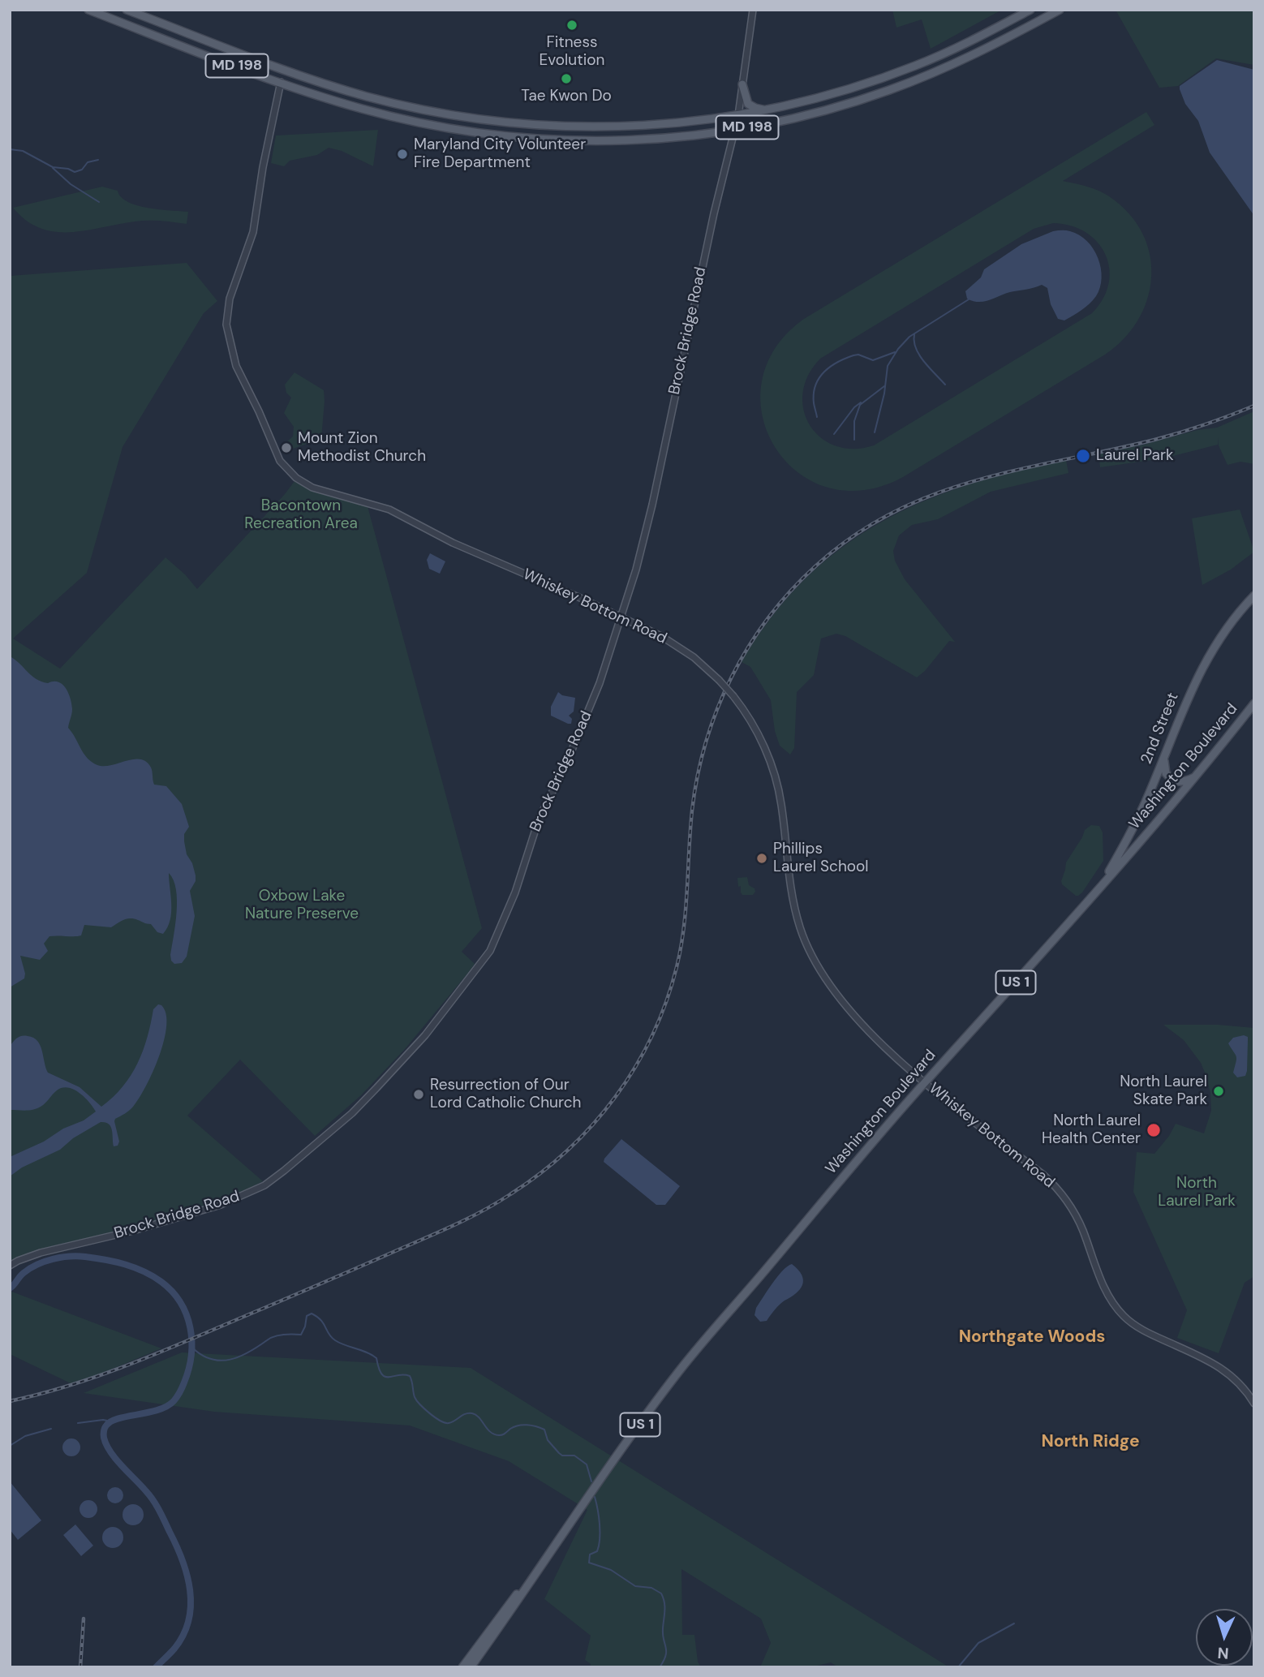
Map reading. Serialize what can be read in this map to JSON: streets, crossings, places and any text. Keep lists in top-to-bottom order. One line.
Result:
{"streets":{"main road":["MD 198","2nd Street","Washington Boulevard","US 1"],"street":["Brock Bridge Road","Whiskey Bottom Road"]},"crossings":[["MD 198","Brock Bridge Road"],["MD 198","Whiskey Bottom Road"],["Brock Bridge Road","Whiskey Bottom Road"],["Whiskey Bottom Road","Washington Boulevard"],["2nd Street","Washington Boulevard"]],"districts":["Northgate Woods","North Ridge"],"parks":["Bacontown Recreation Area","Oxbow Lake Nature Preserve","North Laurel Park"],"places":["Fitness Evolution","Tae Kwon Do","Maryland City Volunteer Fire Department","Mount Zion Methodist Church","Laurel Park","Phillips Laurel School","North Laurel Skate Park","Resurrection of Our Lord Catholic Church","North Laurel Health Center"],"north":"bottom"}
